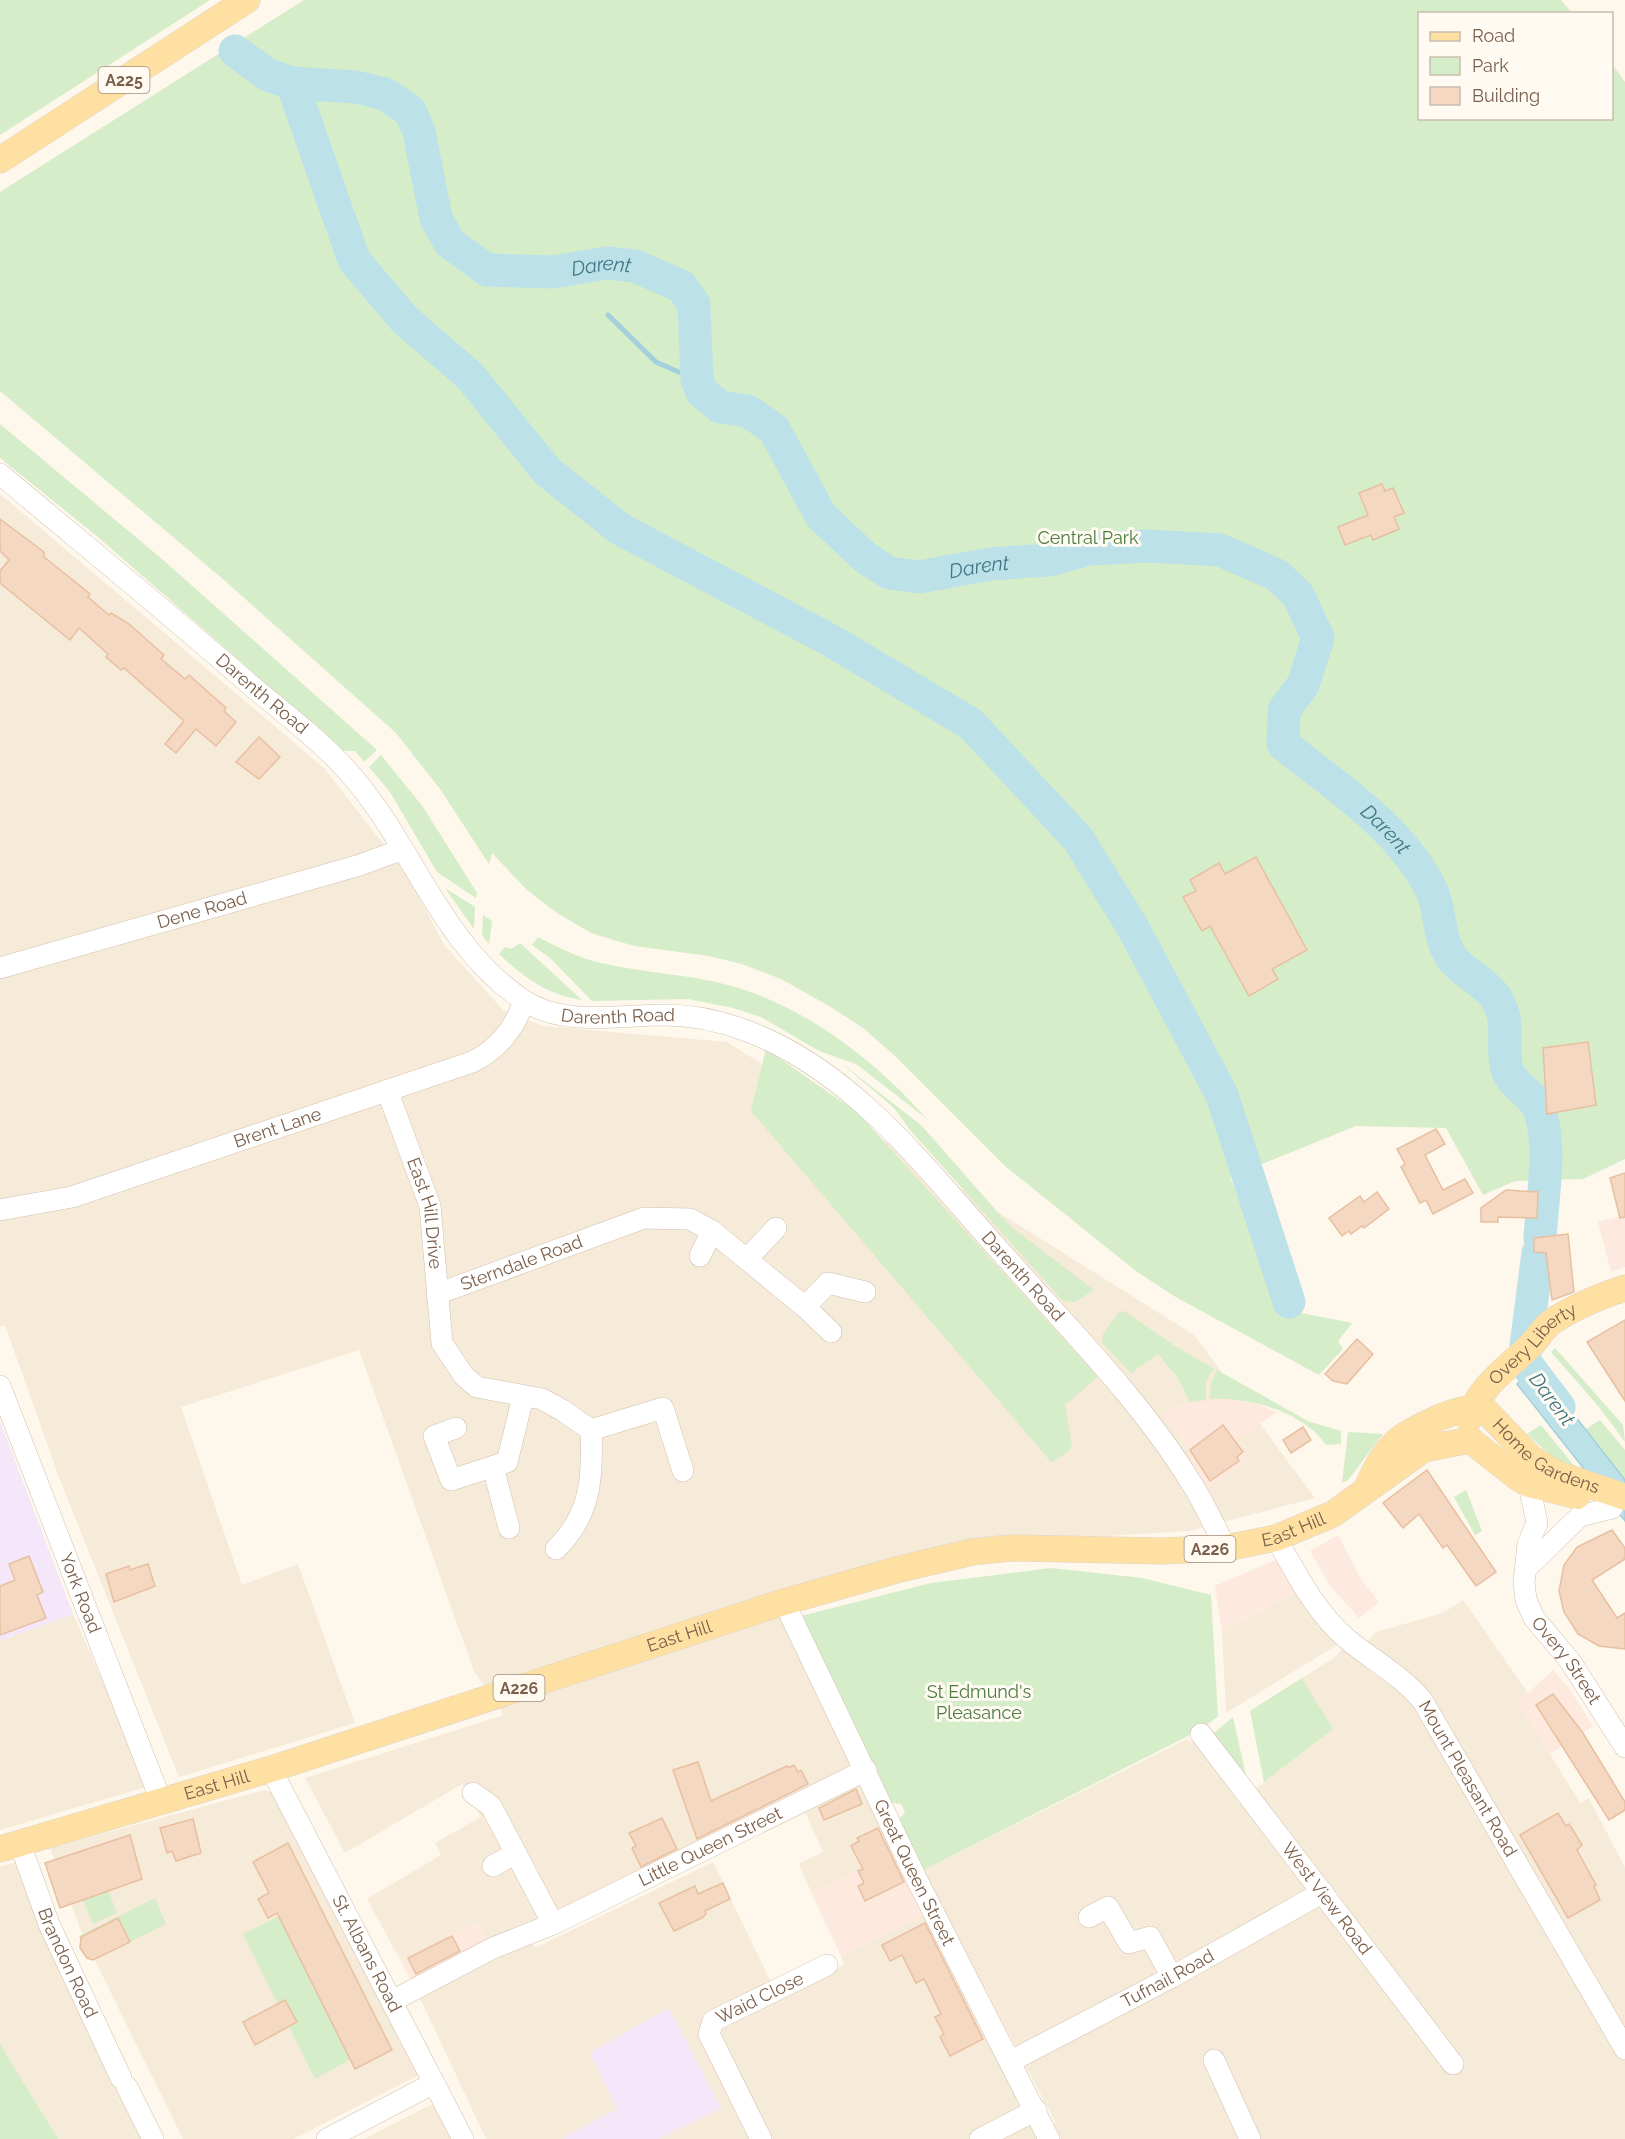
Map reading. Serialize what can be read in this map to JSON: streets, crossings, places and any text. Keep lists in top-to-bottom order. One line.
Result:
{"streets":{"main road":["A225","Overy Liberty","Home Gardens","East Hill","A226"],"street":["Darenth Road","Dene Road","Brent Lane","East Hill Drive","Sterndale Road","York Road","Overy Street","Mount Pleasant Road","Little Queen Street","Great Queen Street","West View Road","St. Albans Road","Brandon Road","Tufnail Road","Waid Close"]},"crossings":[["Darenth Road","Dene Road"],["Darenth Road","Brent Lane"],["Darenth Road","East Hill"],["Brent Lane","East Hill Drive"],["East Hill Drive","Sterndale Road"],["Overy Liberty","Home Gardens"],["Overy Liberty","East Hill"],["Home Gardens","East Hill"],["Home Gardens","Overy Street"],["East Hill","York Road"],["East Hill","Mount Pleasant Road"],["East Hill","Great Queen Street"],["East Hill","St. Albans Road"],["East Hill","Brandon Road"],["Little Queen Street","Great Queen Street"],["Little Queen Street","St. Albans Road"],["Great Queen Street","Tufnail Road"],["West View Road","Tufnail Road"]],"water":["Darent"],"parks":["Central Park","St Edmund's Pleasance"],"legend":["Road","Park","Building"]}
